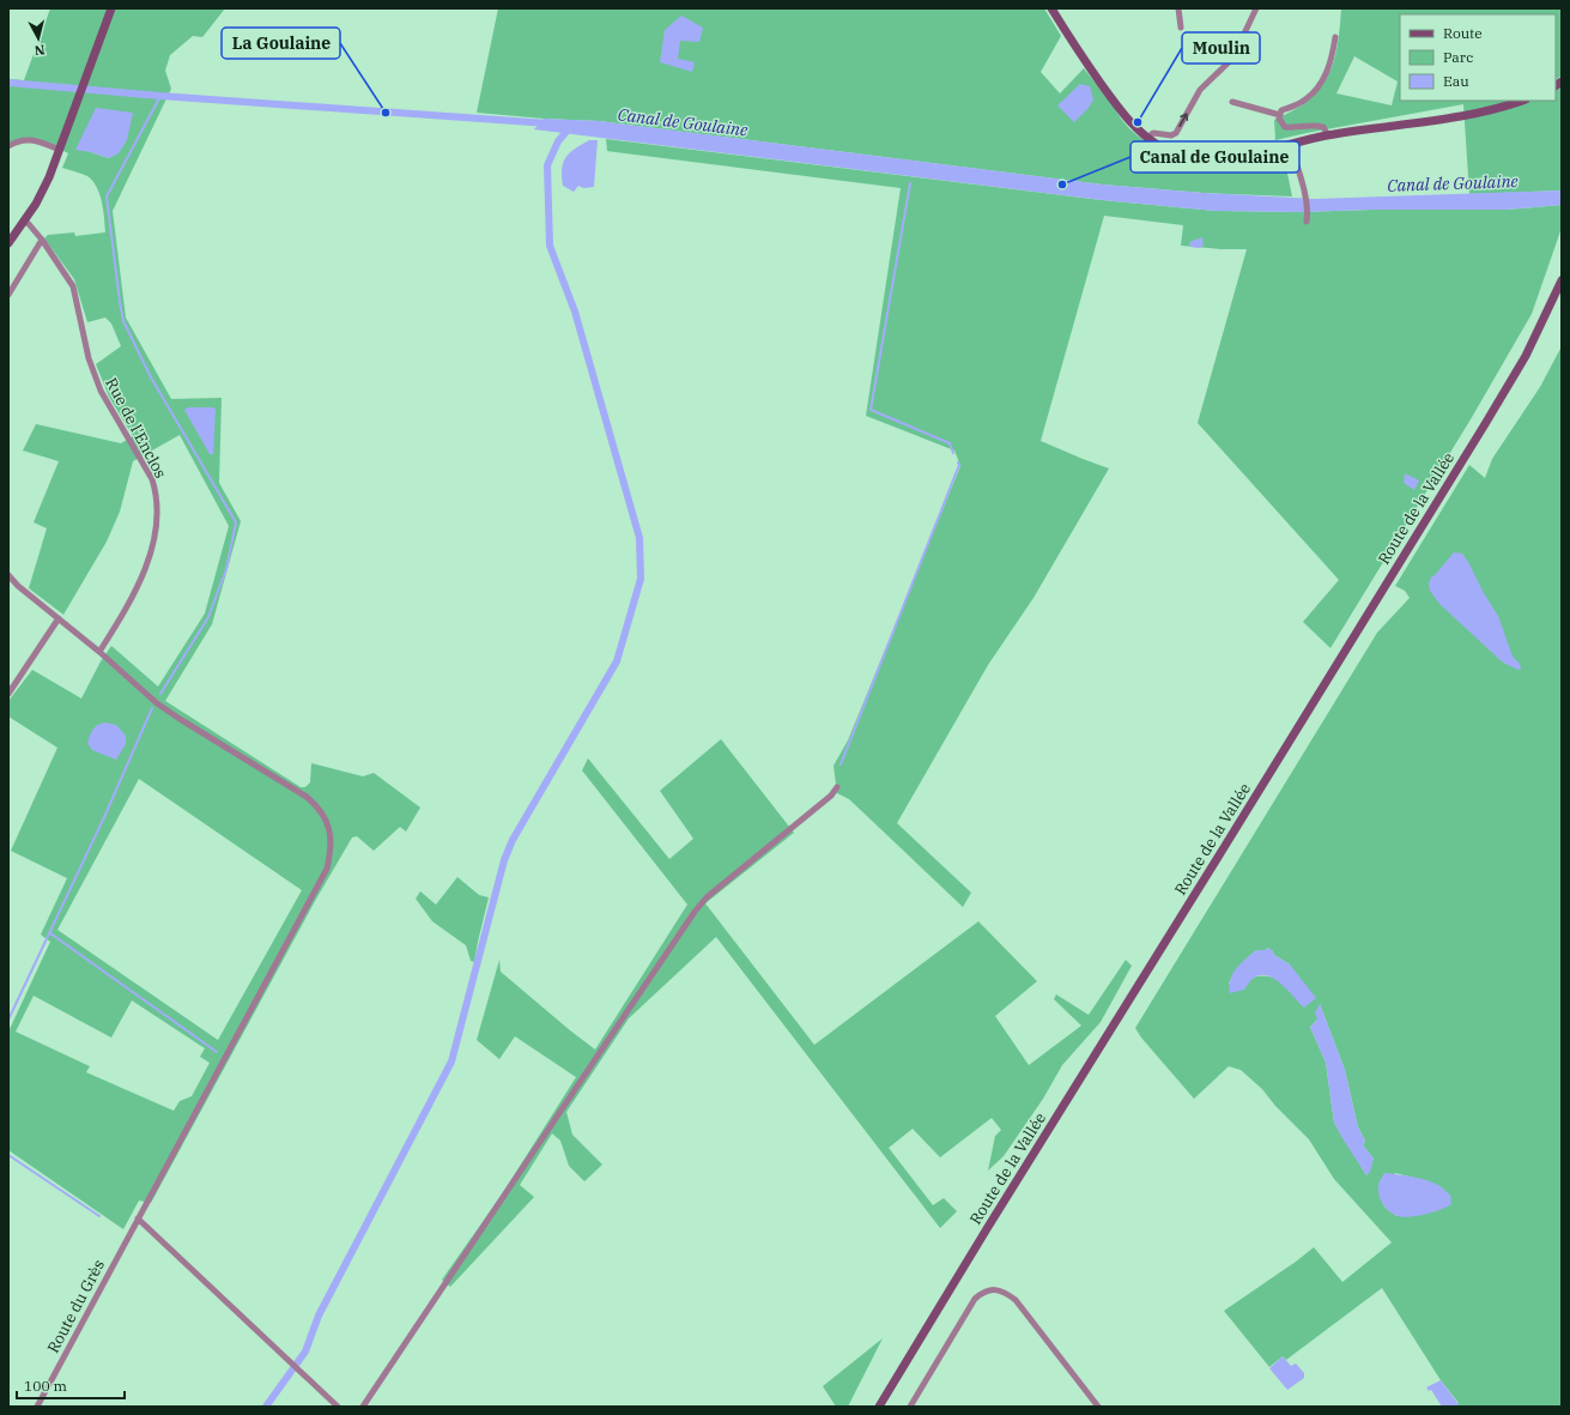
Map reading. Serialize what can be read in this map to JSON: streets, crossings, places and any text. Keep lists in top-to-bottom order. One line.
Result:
{"streets":{"main road":["Route de la Vallée"],"street":["Rue de l'Enclos","Route du Grès"]},"crossings":[["Rue de l'Enclos","Route du Grès"]],"water":["Canal de Goulaine"],"places":["La Goulaine","Moulin","Canal de Goulaine"],"legend":["Route","Parc","Eau"],"scale_bar":"100 m","north":"bottom"}
